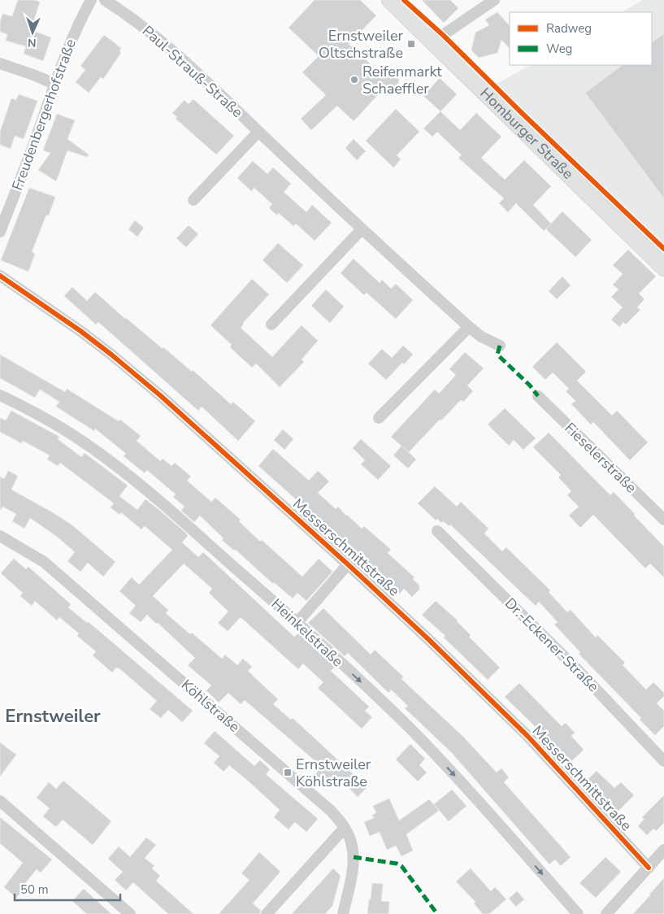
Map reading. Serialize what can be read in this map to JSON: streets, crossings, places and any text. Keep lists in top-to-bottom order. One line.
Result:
{"streets":{"main road":["Homburger Straße"],"street":["Paul-Strauß-Straße","Freudenbergerhofstraße","Fieselerstraße","Messerschmittstraße","Heinkelstraße","Dr.-Eckener-Straße","Köhlstraße"]},"one_way":["Heinkelstraße"],"districts":["Ernstweiler"],"places":{"transit":["Ernstweiler Oltschstraße","Ernstweiler Köhlstraße"],"other":["Reifenmarkt Schaeffler"]},"legend":["Radweg","Weg"],"scale_bar":"50 m","north":"bottom"}
